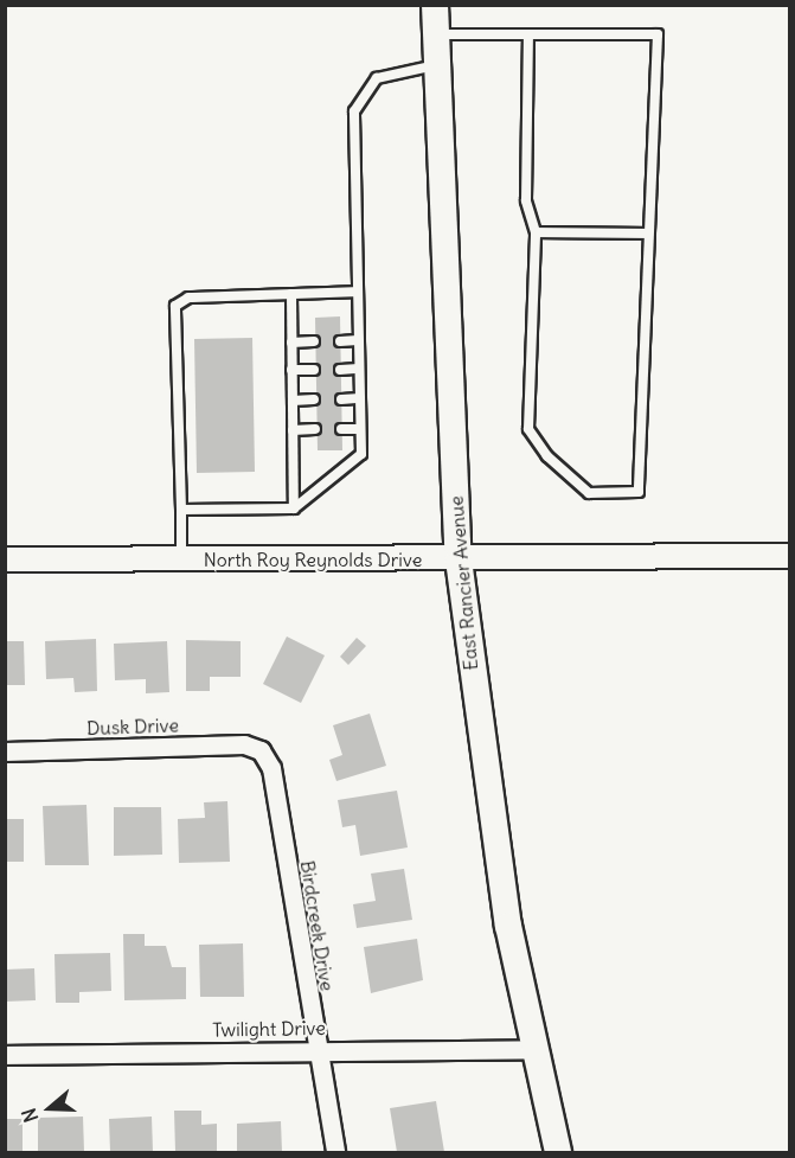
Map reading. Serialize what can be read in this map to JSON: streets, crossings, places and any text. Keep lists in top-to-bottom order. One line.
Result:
{"streets":{"main road":["East Rancier Avenue"],"street":["North Roy Reynolds Drive","Dusk Drive","Birdcreek Drive","Twilight Drive"]},"crossings":[["North Roy Reynolds Drive","East Rancier Avenue"],["East Rancier Avenue","Twilight Drive"],["Dusk Drive","Birdcreek Drive"],["Birdcreek Drive","Twilight Drive"]],"north":"left"}
